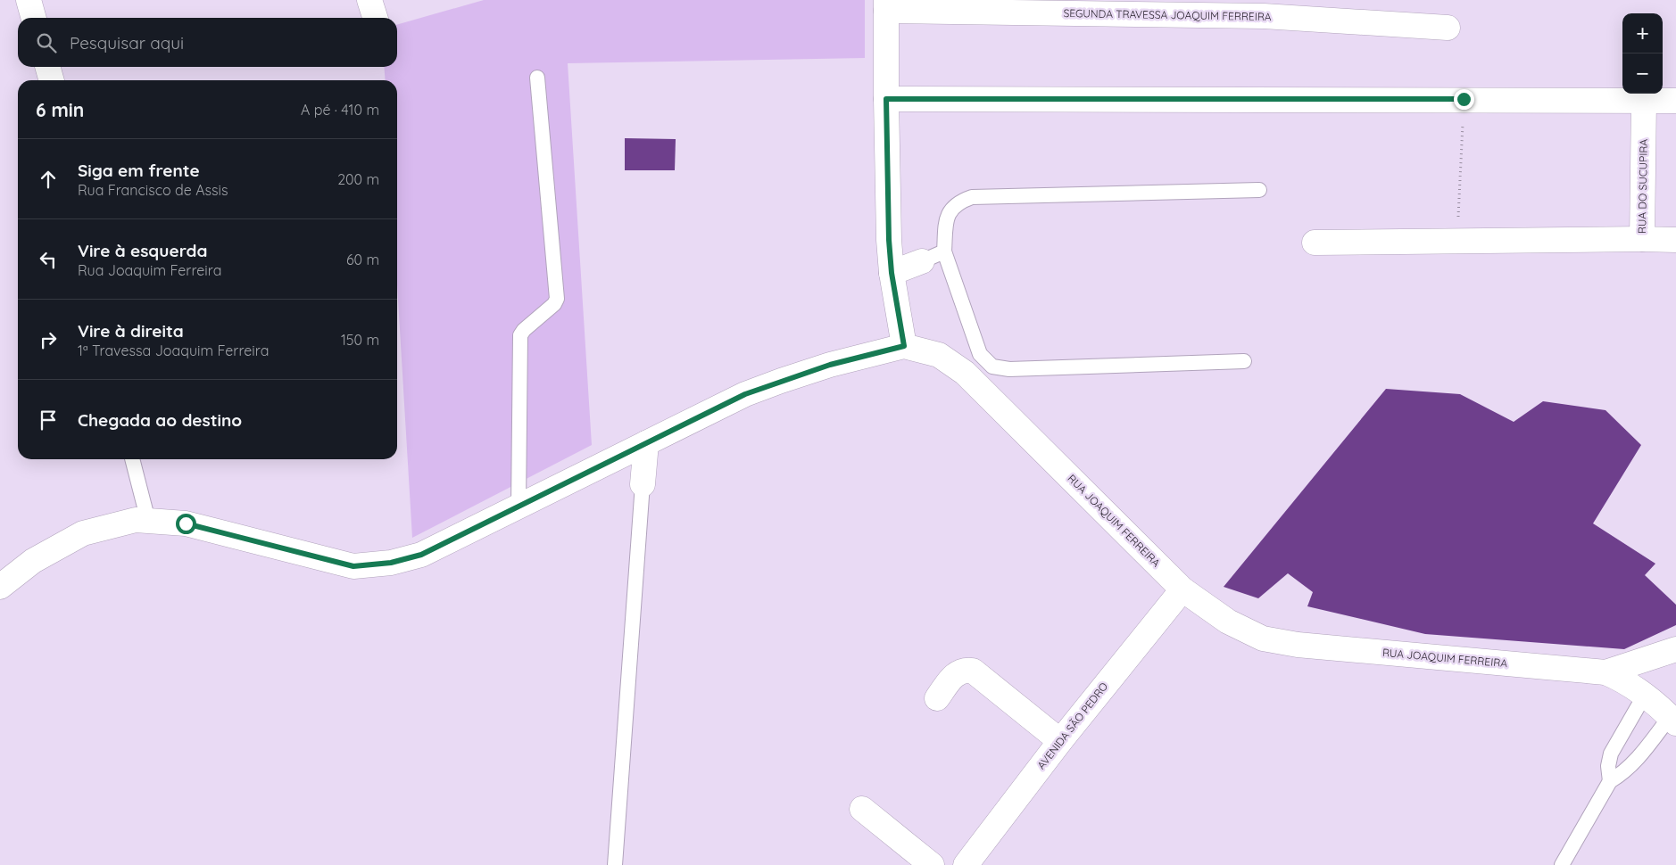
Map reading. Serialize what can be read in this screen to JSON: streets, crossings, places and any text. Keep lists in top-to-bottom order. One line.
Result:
{"streets":{"street":["SEGUNDA TRAVESSA JOAQUIM FERREIRA","RUA DO SUCUPIRA","RUA JOAQUIM FERREIRA","AVENIDA SÃO PEDRO"]},"crossings":[["RUA JOAQUIM FERREIRA","AVENIDA SÃO PEDRO"]],"page":{"map_buttons":["+","−"],"search":"Pesquisar aqui","heading":["6 min","A pé · 410 m"],"list":[["Siga em frente","Rua Francisco de Assis","200 m"],["Vire à esquerda","Rua Joaquim Ferreira","60 m"],["Vire à direita","1ª Travessa Joaquim Ferreira","150 m"],"Chegada ao destino"]}}
